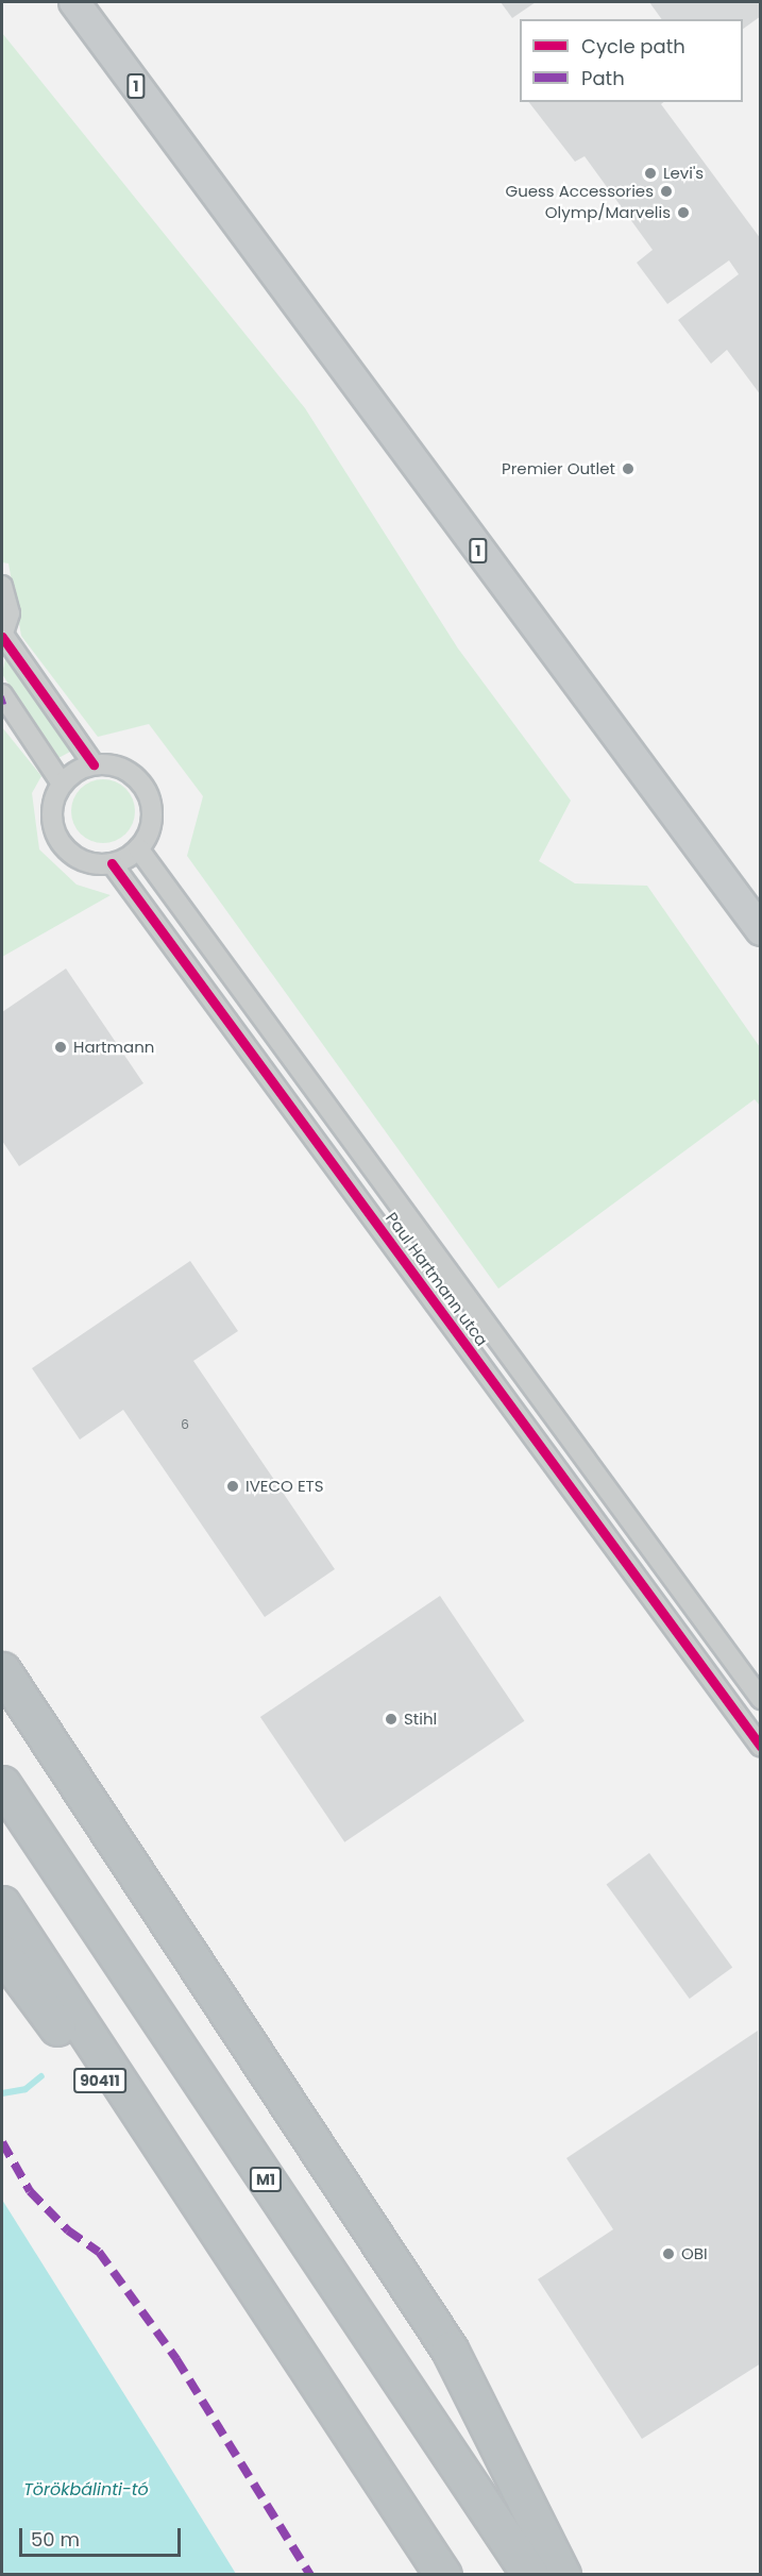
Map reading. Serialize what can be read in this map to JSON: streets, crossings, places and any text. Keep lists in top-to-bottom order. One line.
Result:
{"streets":{"highway":["90411","M1"],"main road":["1"],"street":["Paul Hartmann utca"]},"water":["Törökbálinti-tó"],"places":["Levi's","Guess Accessories","Olymp/Marvelis","Premier Outlet","Hartmann","IVECO ETS","Stihl","OBI"],"house_numbers":["6"],"legend":["Cycle path","Path"],"scale_bar":"50 m"}
